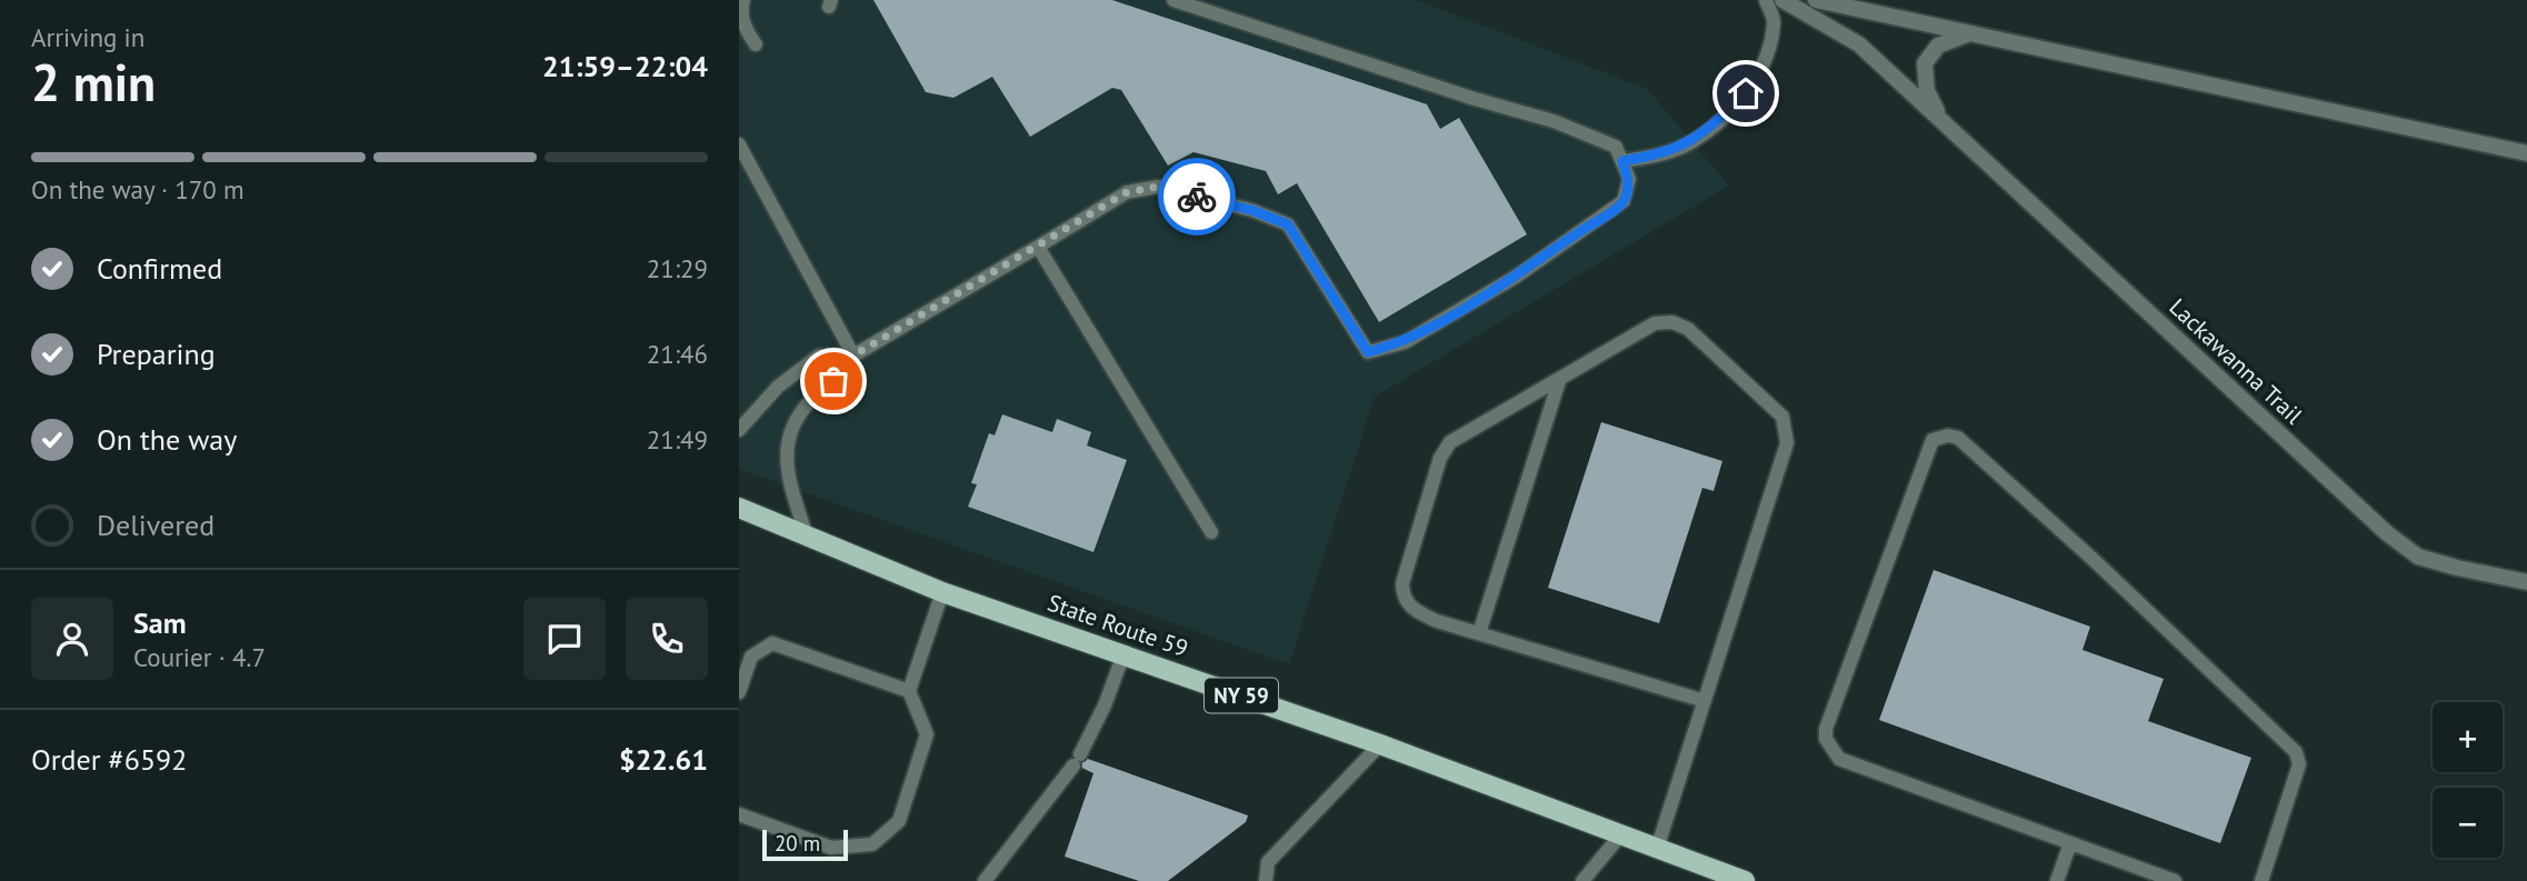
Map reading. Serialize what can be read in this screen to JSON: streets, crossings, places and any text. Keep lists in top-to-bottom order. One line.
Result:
{"streets":{"main road":["State Route 59","NY 59"],"street":["Lackawanna Trail"]},"scale_bar":"20 m","page":{"heading":["2 min","Arriving in","21:59–22:04"],"panel":["Sam","Courier · 4.7","Order #6592","$22.61"],"bar":"On the way · 170 m","list":[["Confirmed","21:29"],["Preparing","21:46"],["On the way","21:49"],"Delivered"],"map_buttons":["+","−"],"scale":"20 m"}}
